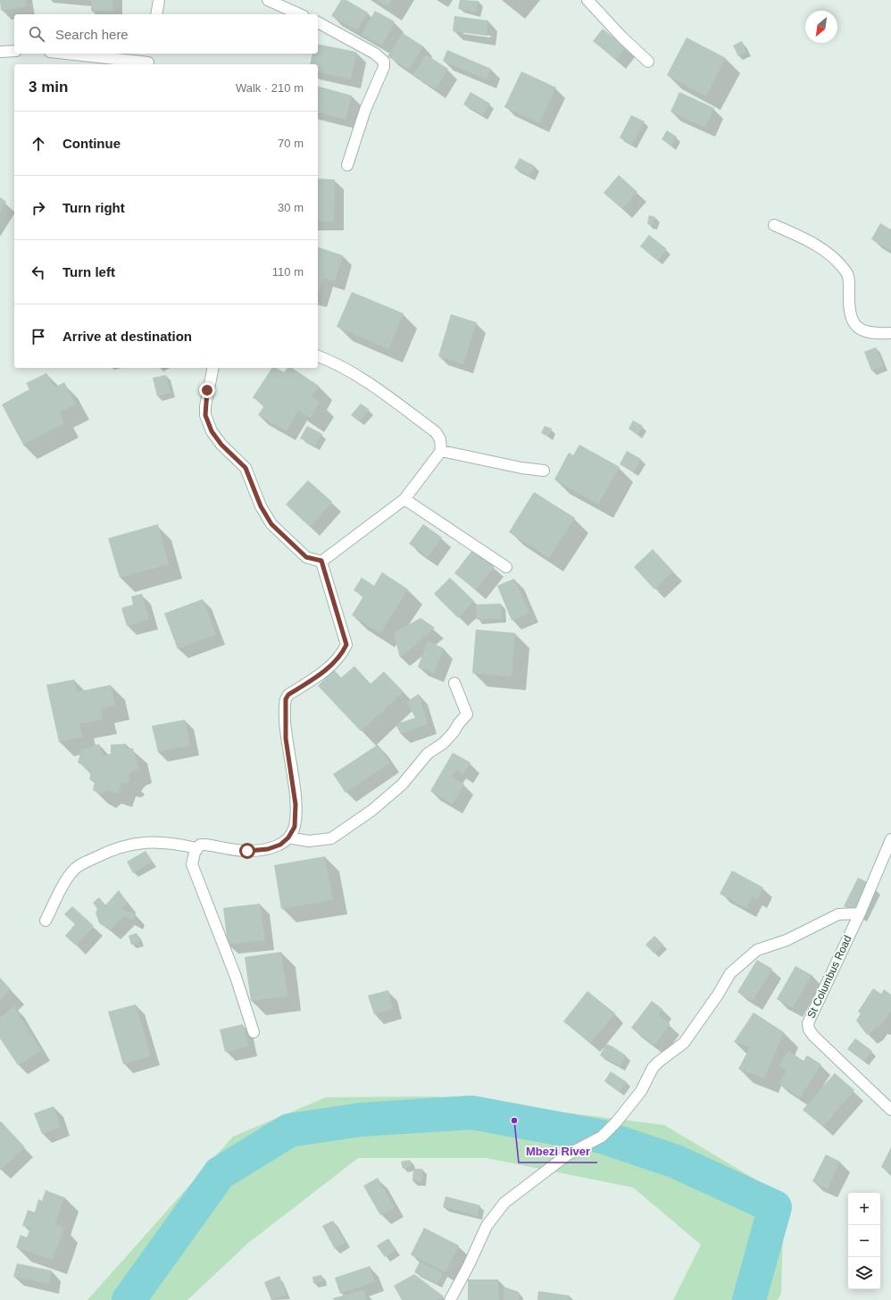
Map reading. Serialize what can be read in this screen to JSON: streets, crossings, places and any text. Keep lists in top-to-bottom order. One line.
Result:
{"streets":{"street":["St Columbus Road"]},"places":["Mbezi River"],"north":"bottom left","page":{"search":"Search here","heading":["3 min","Walk · 210 m"],"list":[["Continue","70 m"],["Turn right","30 m"],["Turn left","110 m"],"Arrive at destination"],"map_buttons":["+","−"]}}
